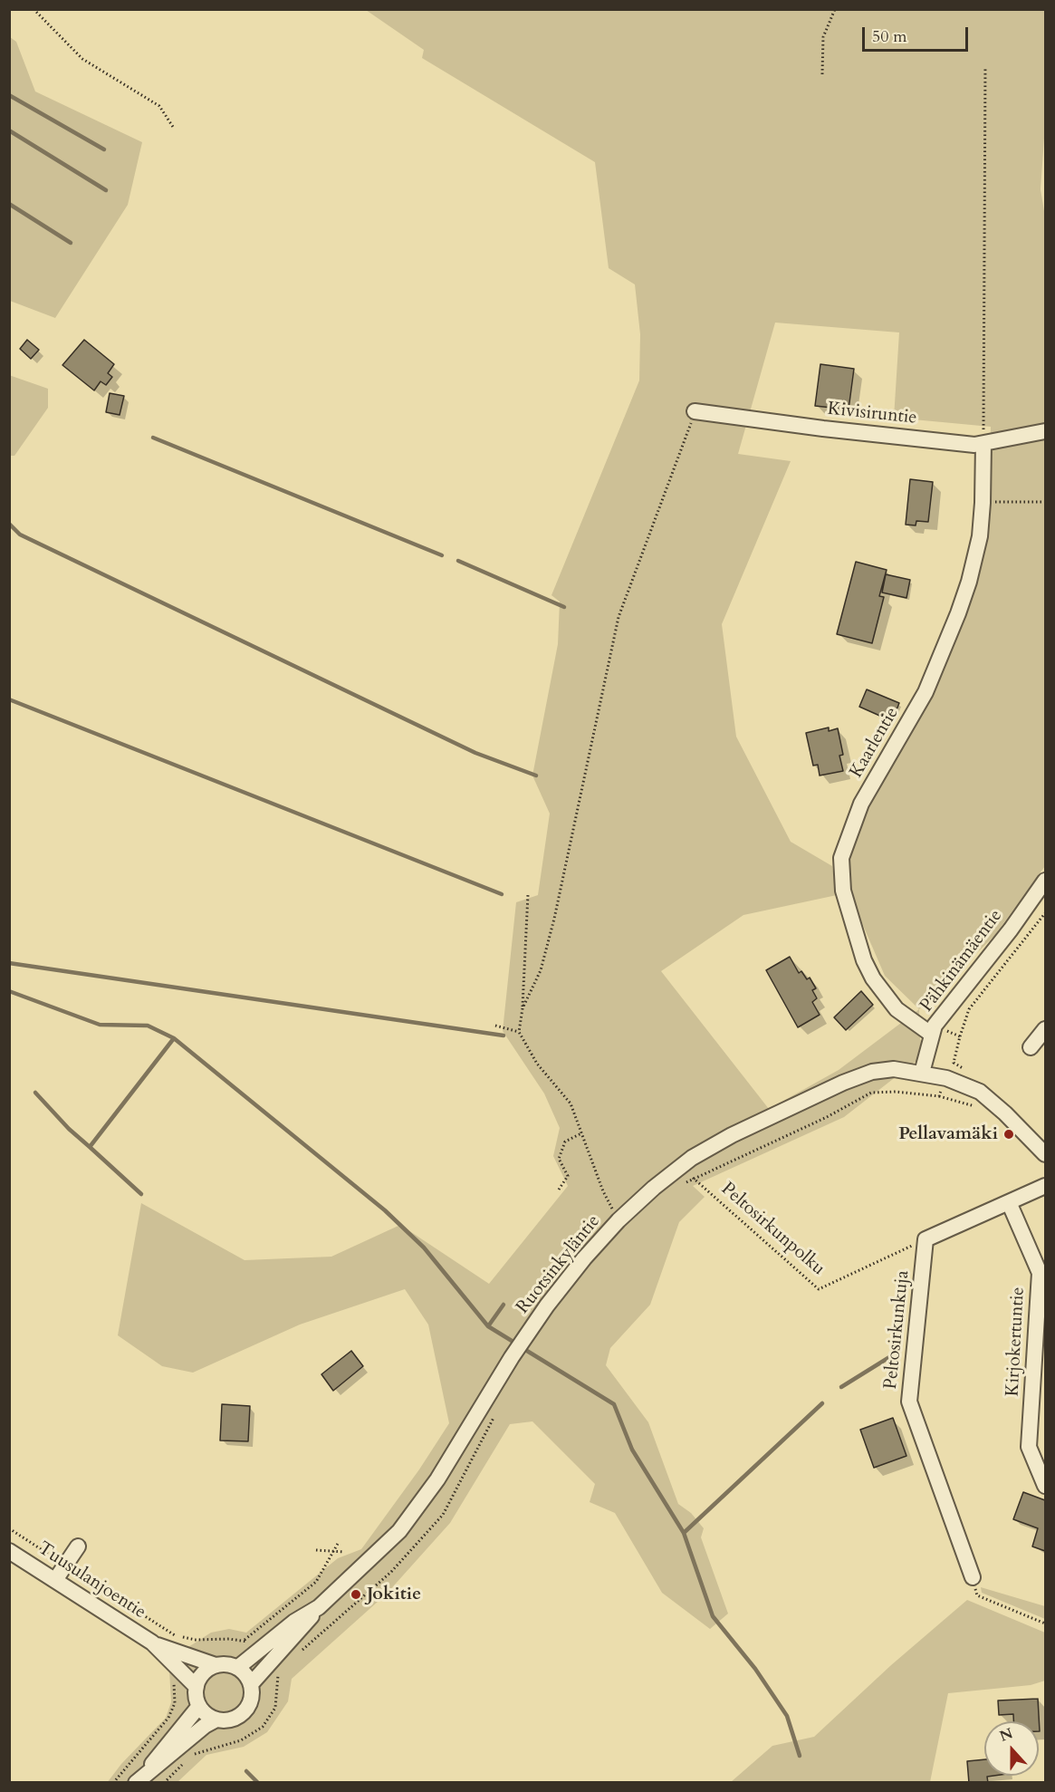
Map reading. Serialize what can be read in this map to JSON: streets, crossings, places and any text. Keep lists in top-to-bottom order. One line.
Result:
{"streets":{"street":["Kivisiruntie","Kaarlentie","Pähkinämäentie","Ruotsinkyläntie","Peltosirkunkuja","Kirjokertuntie","Tuusulanjoentie"],"path":["Peltosirkunpolku"]},"crossings":[["Kivisiruntie","Kaarlentie"],["Kaarlentie","Pähkinämäentie"],["Pähkinämäentie","Ruotsinkyläntie"],["Peltosirkunpolku","Peltosirkunkuja"],["Ruotsinkyläntie","Tuusulanjoentie"]],"places":["Pellavamäki","Jokitie"],"scale_bar":"50 m","north":"top"}
